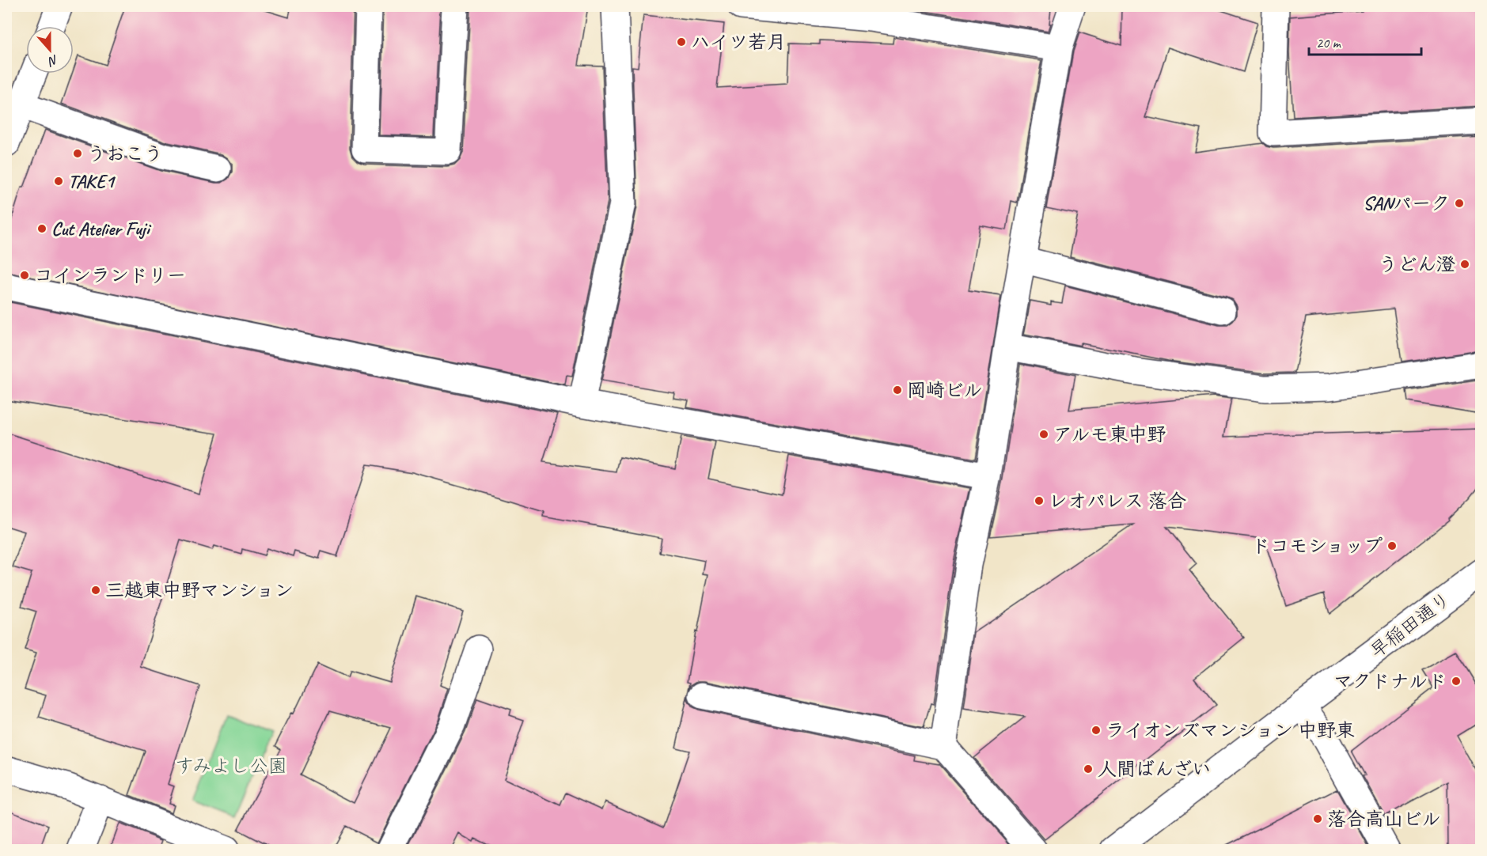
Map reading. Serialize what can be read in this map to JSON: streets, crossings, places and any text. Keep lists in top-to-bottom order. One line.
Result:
{"streets":{"street":["早稲田通り"]},"parks":["すみよし公園"],"places":["ハイツ若月","うおこう","TAKE1","SANパーク","Cut Atelier Fuji","うどん澄","コインランドリー","岡崎ビル","アルモ東中野","レオパレス 落合","ドコモショップ","三越東中野マンション","マクドナルド","ライオンズマンション 中野東","人間ばんざい","落合高山ビル"],"scale_bar":"20 m","north":"bottom"}
